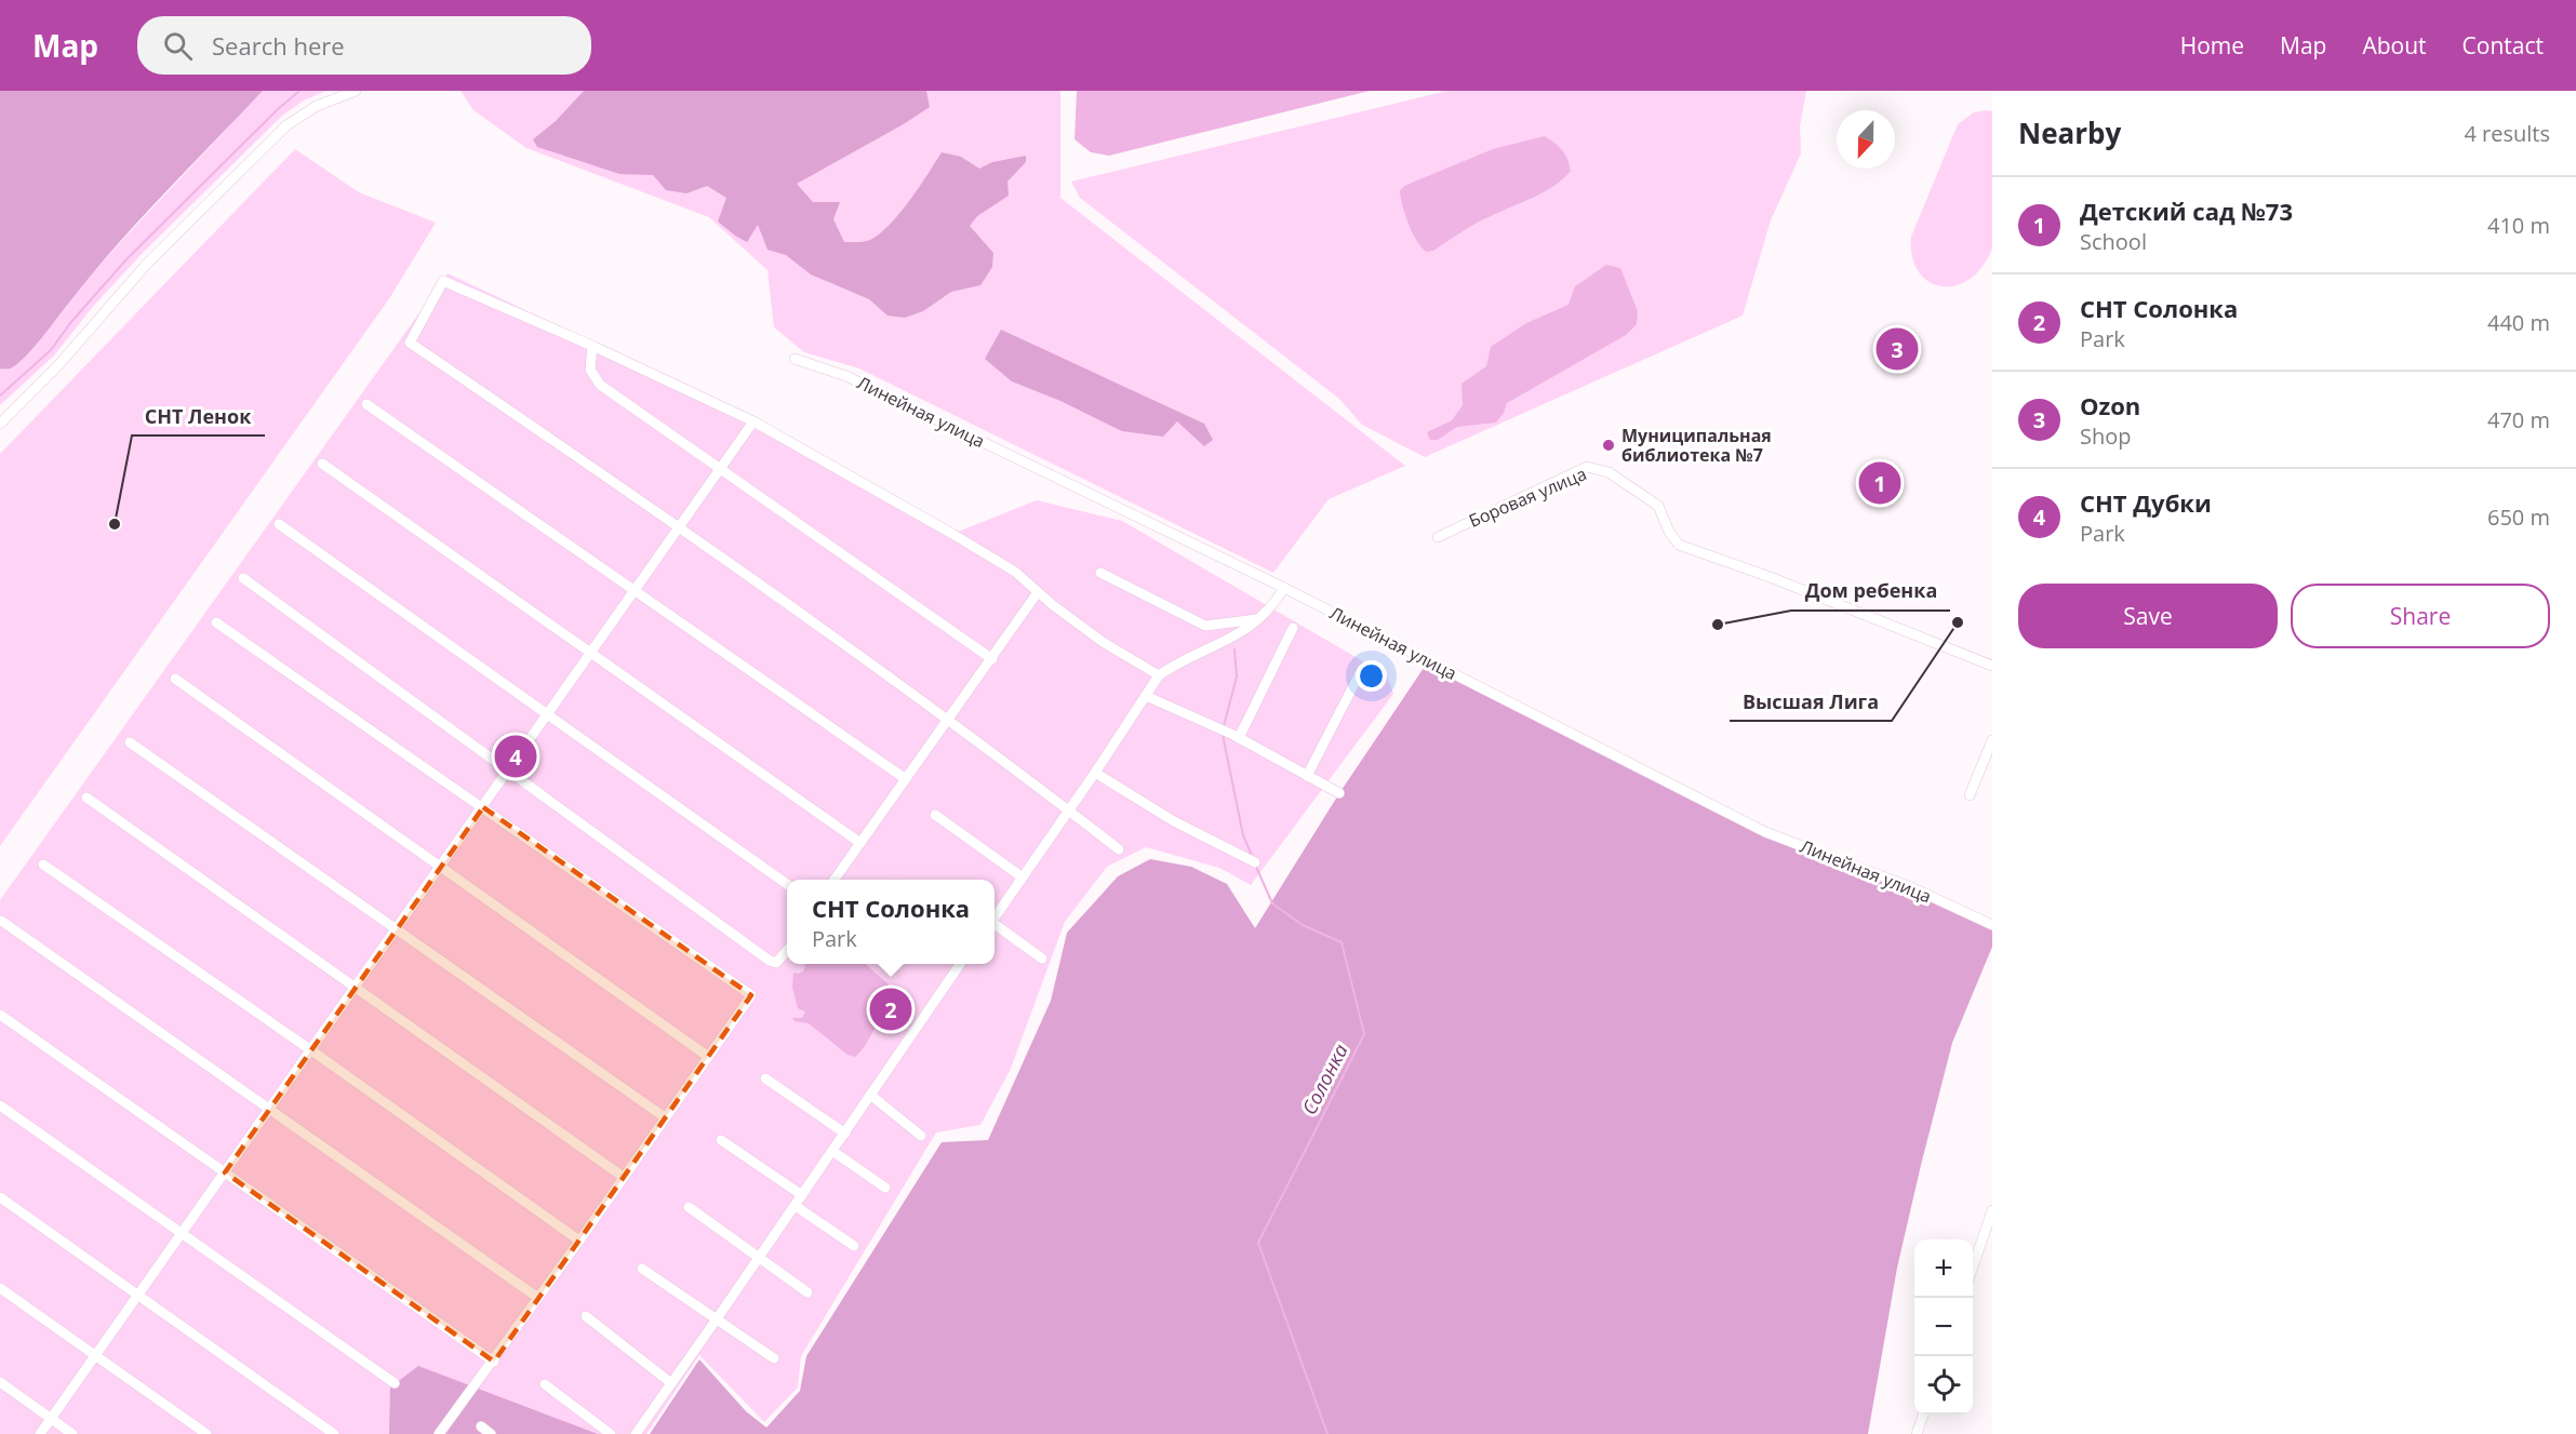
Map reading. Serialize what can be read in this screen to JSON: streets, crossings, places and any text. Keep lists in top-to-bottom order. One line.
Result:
{"streets":{"street":["Линейная улица","Боровая улица"]},"water":["Солонка"],"places":["Муниципальная библиотека №7","СНТ Ленок","Высшая Лига","Дом ребенка"],"north":"bottom","page":{"header":"Map","search":"Search here","nav":["Home","Map","About","Contact"],"heading":["Nearby","4 results"],"list":[{"mark":"1","name":"Детский сад №73","note":"School","value":"410 m"},{"mark":"2","name":"СНТ Солонка","note":"Park","value":"440 m"},{"mark":"3","name":"Ozon","note":"Shop","value":"470 m"},{"mark":"4","name":"СНТ Дубки","note":"Park","value":"650 m"}],"pins":["3","1","4","2"],"buttons":["Save","Share"],"popup":["СНТ Солонка","Park"],"map_buttons":["+","−"]}}
